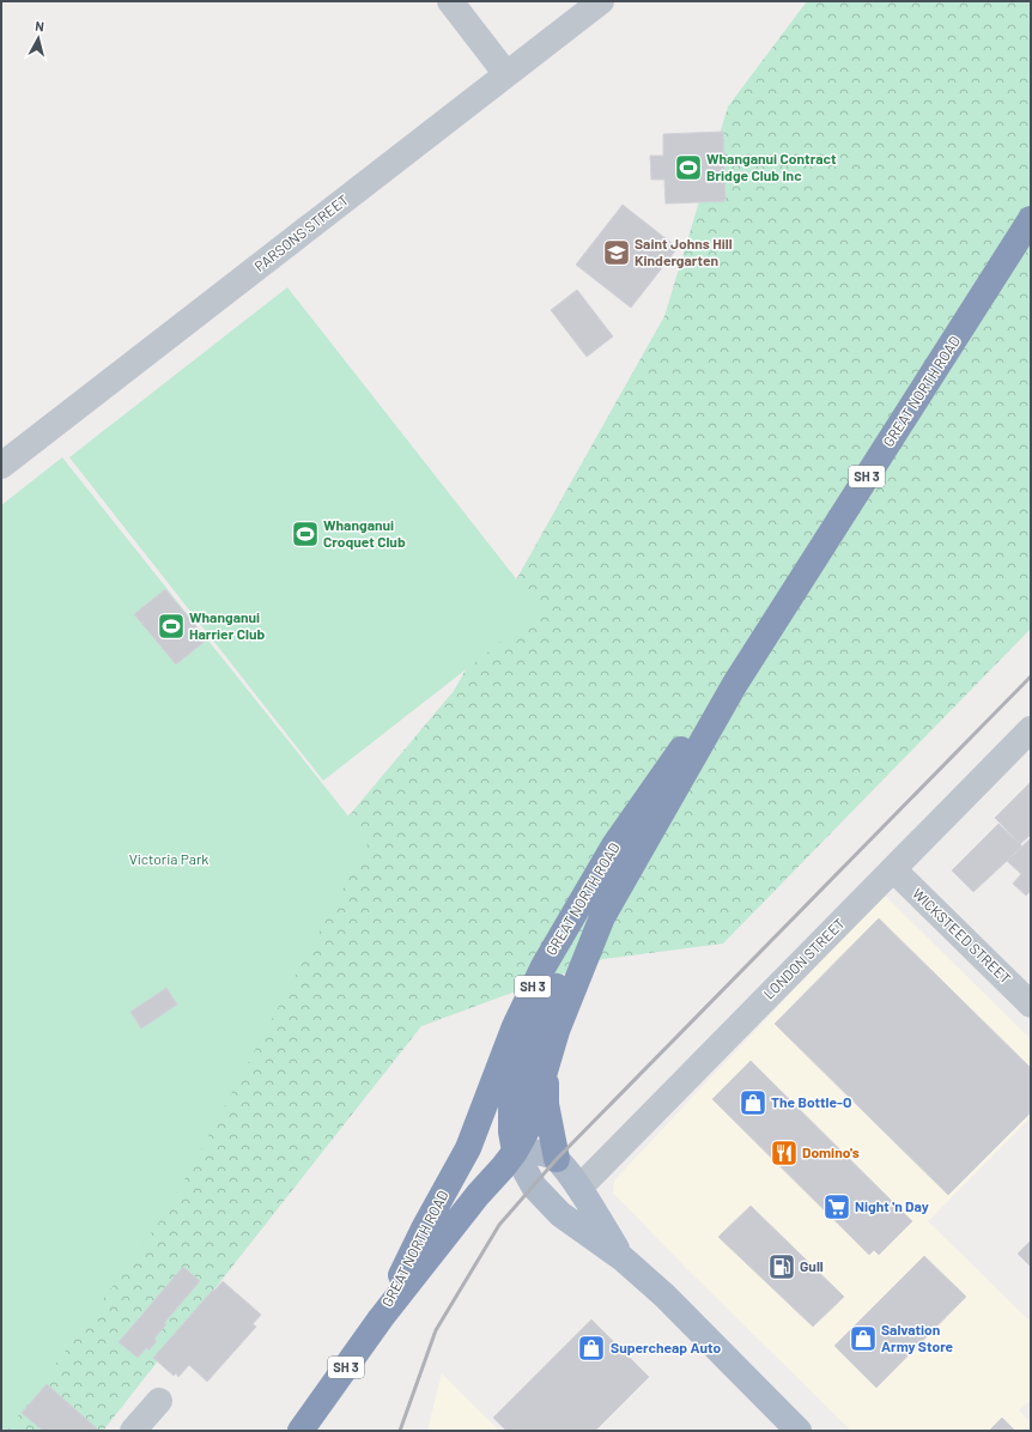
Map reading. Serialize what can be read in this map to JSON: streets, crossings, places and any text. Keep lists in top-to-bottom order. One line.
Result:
{"streets":{"highway":["GREAT NORTH ROAD","SH 3"],"street":["PARSONS STREET","WICKSTEED STREET","LONDON STREET"]},"crossings":[["GREAT NORTH ROAD","SH 3"],["WICKSTEED STREET","LONDON STREET"]],"parks":["Victoria Park"],"places":{"sports":["Whanganui Contract Bridge Club Inc","Whanganui Croquet Club","Whanganui Harrier Club"],"school or university":["Saint Johns Hill Kindergarten"],"shop":["The Bottle-O","Salvation Army Store","Supercheap Auto"],"restaurant":["Domino's"],"supermarket":["Night 'n Day"],"fuel station":["Gull"]},"north":"top"}
